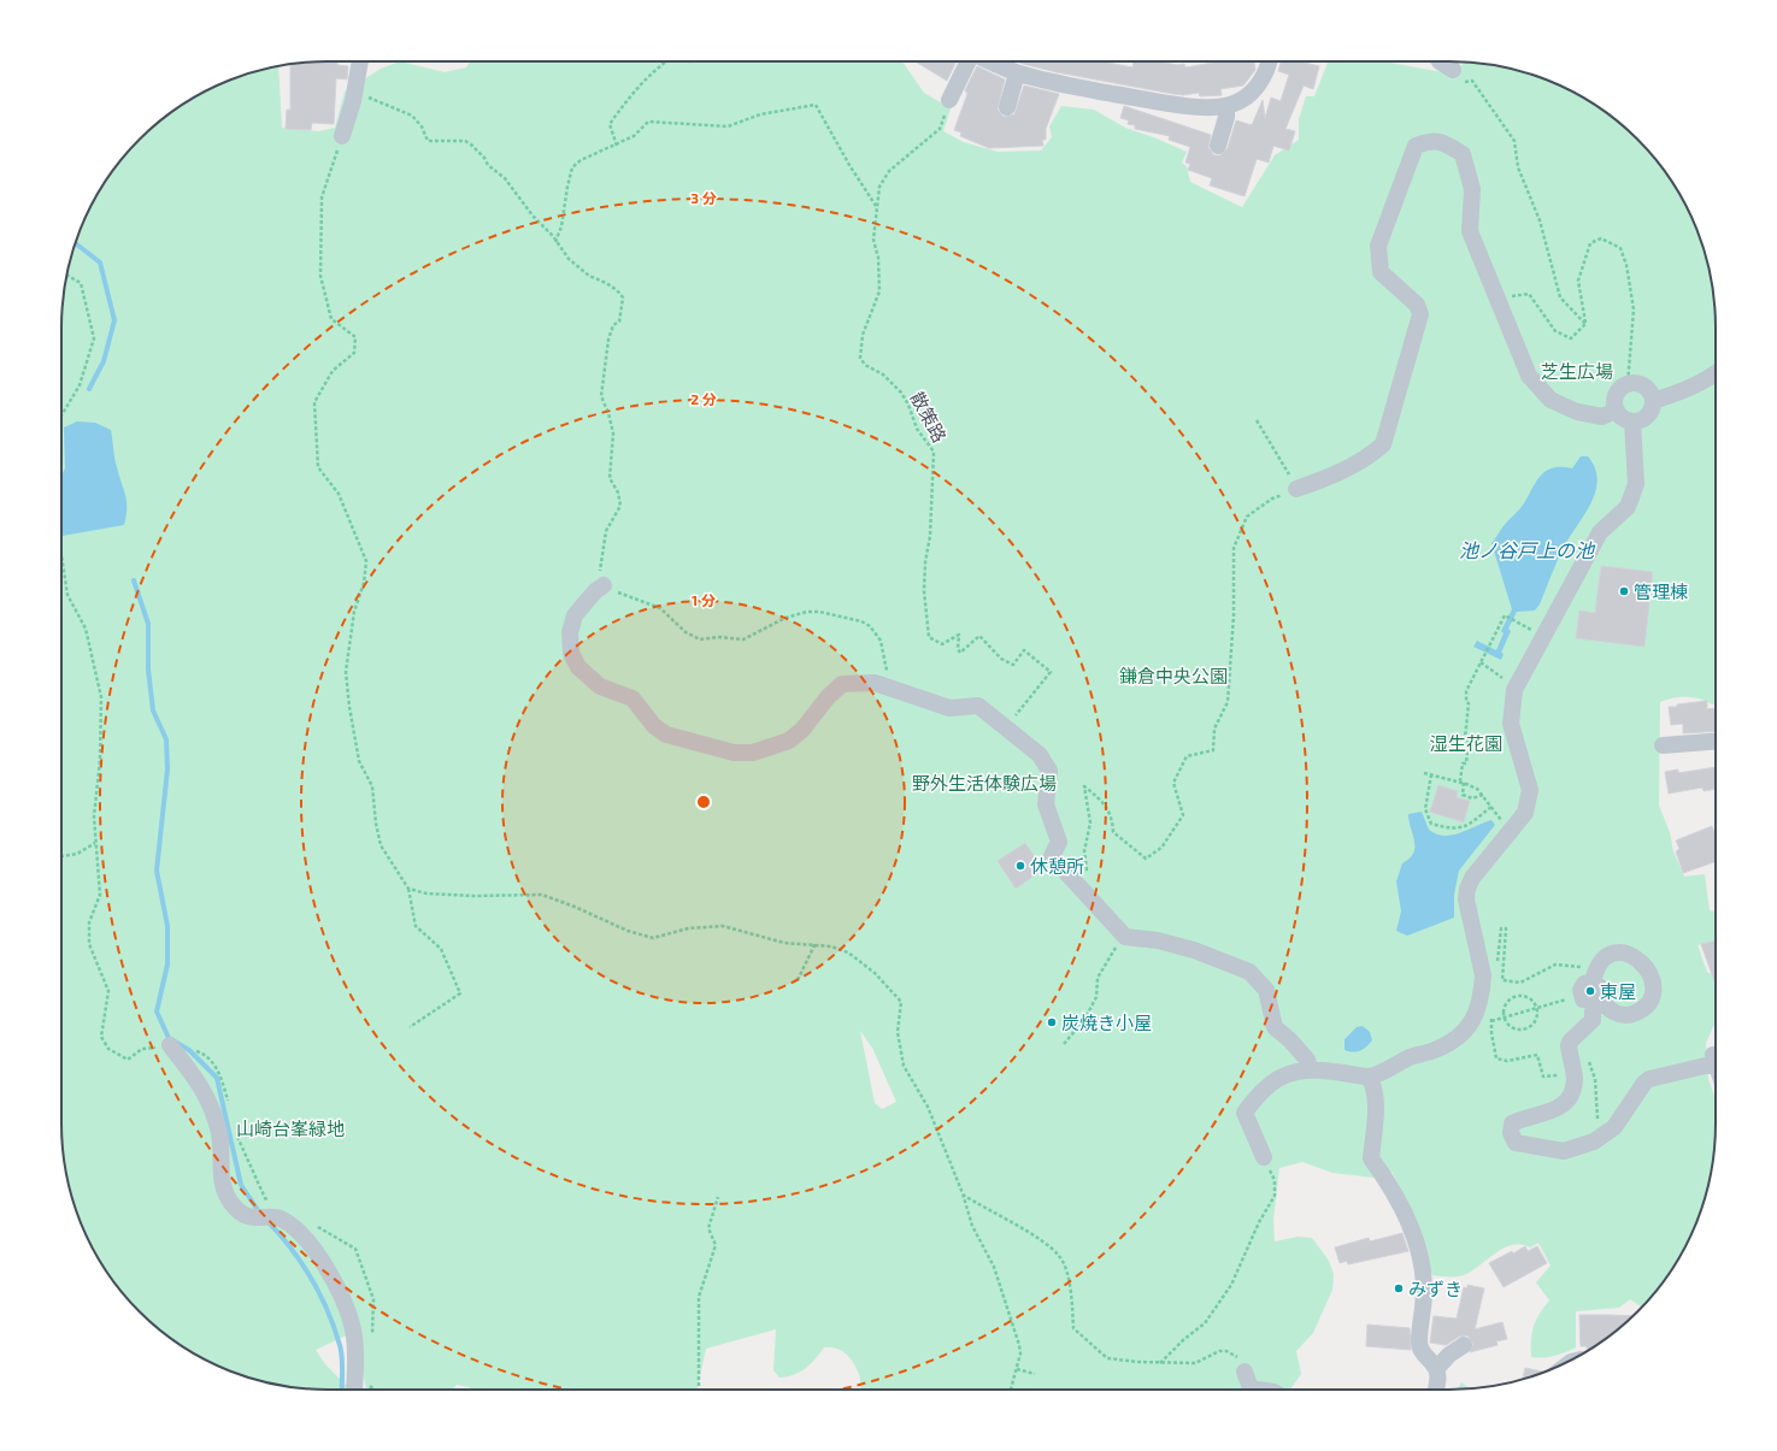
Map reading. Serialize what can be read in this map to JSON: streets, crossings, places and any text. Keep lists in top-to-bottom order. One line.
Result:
{"streets":{"path":["散策路"]},"water":["池ノ谷戸上の池"],"parks":["芝生広場","鎌倉中央公園","湿生花園","野外生活体験広場","山崎台峯緑地"],"places":["管理棟","休憩所","東屋","炭焼き小屋","みずき"],"rings":["3 分","2 分","1 分"]}
